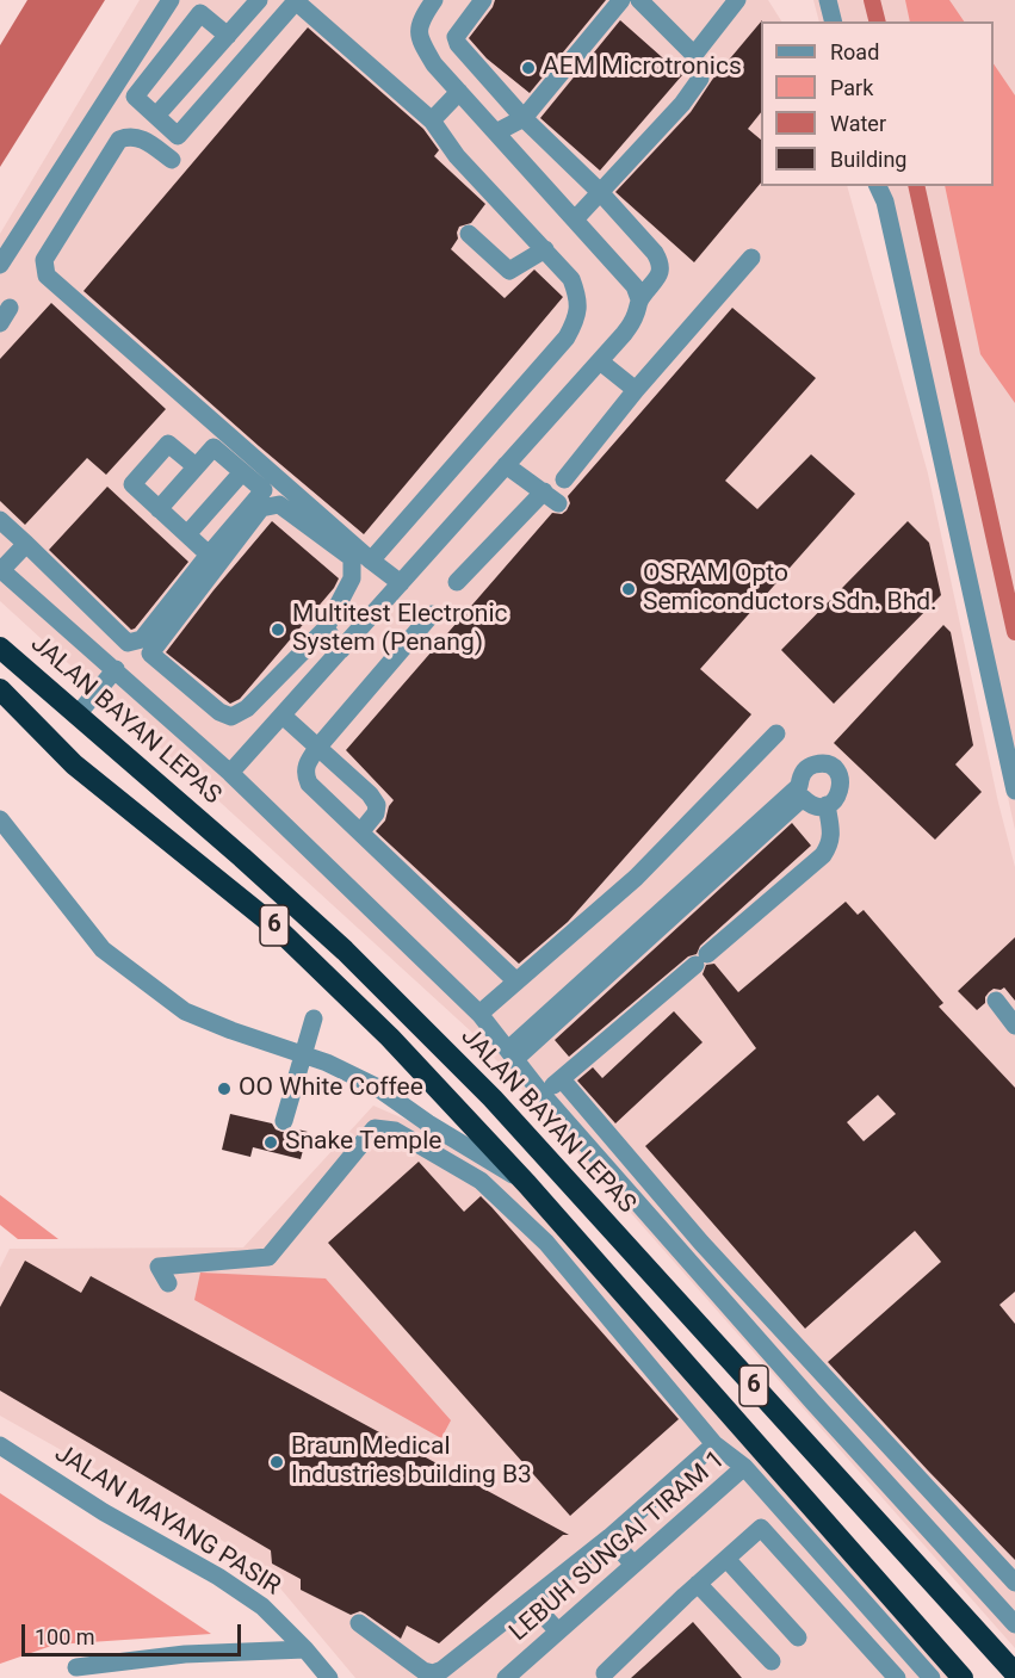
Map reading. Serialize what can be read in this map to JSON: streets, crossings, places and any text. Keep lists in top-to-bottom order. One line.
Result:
{"streets":{"highway":["JALAN BAYAN LEPAS","6"],"street":["JALAN MAYANG PASIR","LEBUH SUNGAI TIRAM 1"]},"places":["AEM Microtronics","OSRAM Opto Semiconductors Sdn. Bhd.","Multitest Electronic System (Penang)","OO White Coffee","Snake Temple","Braun Medical Industries building B3"],"legend":["Road","Park","Water","Building"],"scale_bar":"100 m"}
